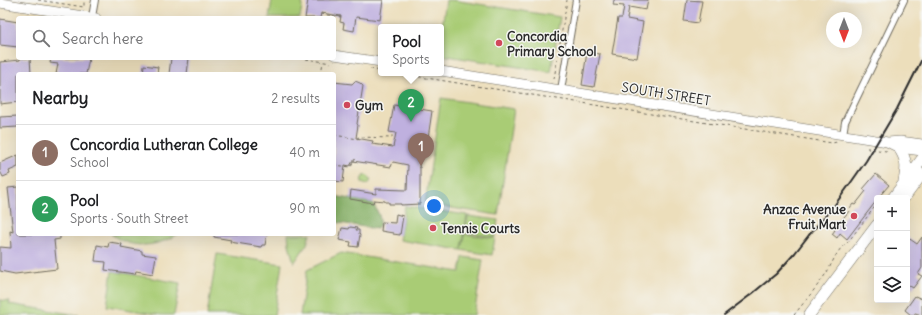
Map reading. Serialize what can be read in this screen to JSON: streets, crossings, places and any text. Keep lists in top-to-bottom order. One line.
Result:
{"streets":{"street":["SOUTH STREET"]},"places":["Concordia Primary School","Gym","Anzac Avenue Fruit Mart","Tennis Courts"],"north":"bottom","page":{"search":"Search here","popup":["Pool","Sports"],"heading":["Nearby","2 results"],"pins":["2","1"],"list":[{"mark":"1","name":"Concordia Lutheran College","note":"School","value":"40 m"},{"mark":"2","name":"Pool","note":"Sports · South Street","value":"90 m"}],"map_buttons":["+","−"]}}
